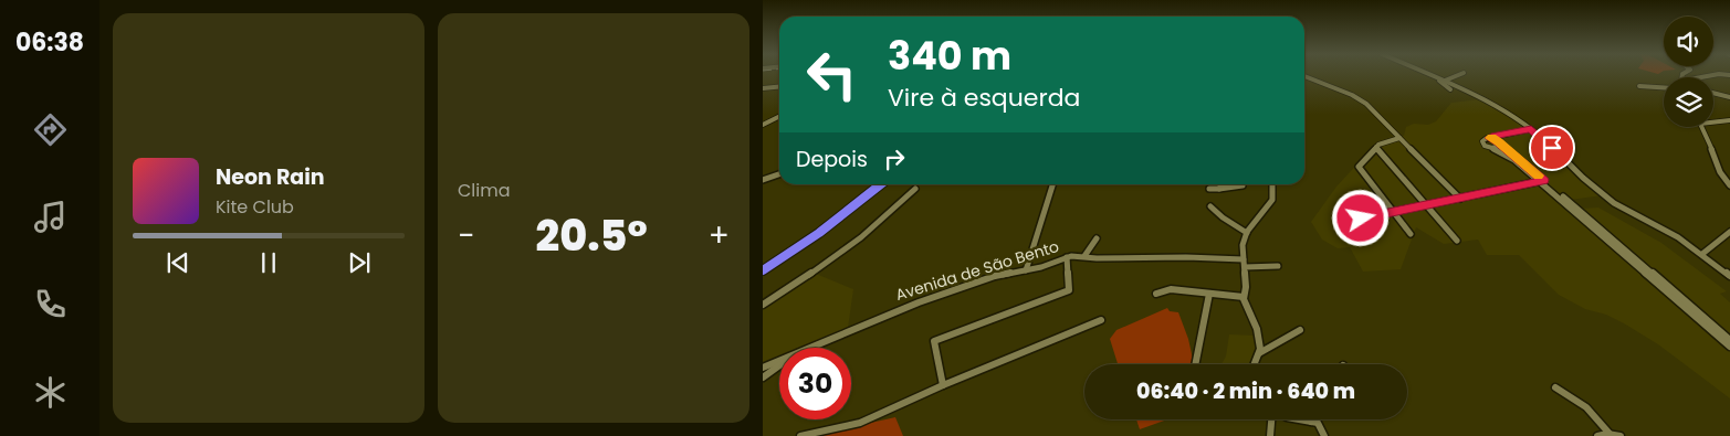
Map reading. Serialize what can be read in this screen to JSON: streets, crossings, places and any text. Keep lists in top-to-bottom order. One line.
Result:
{"streets":{"street":["Avenida de São Bento"]},"page":{"tabs":"06:38","tile":"Clima","turn":["340 m","Vire à esquerda"],"then":"Depois","song":["Neon Rain","Kite Club"],"heat":["−","20.5°","+"],"limit":"30","trip":"06:40 · 2 min · 640 m"}}
